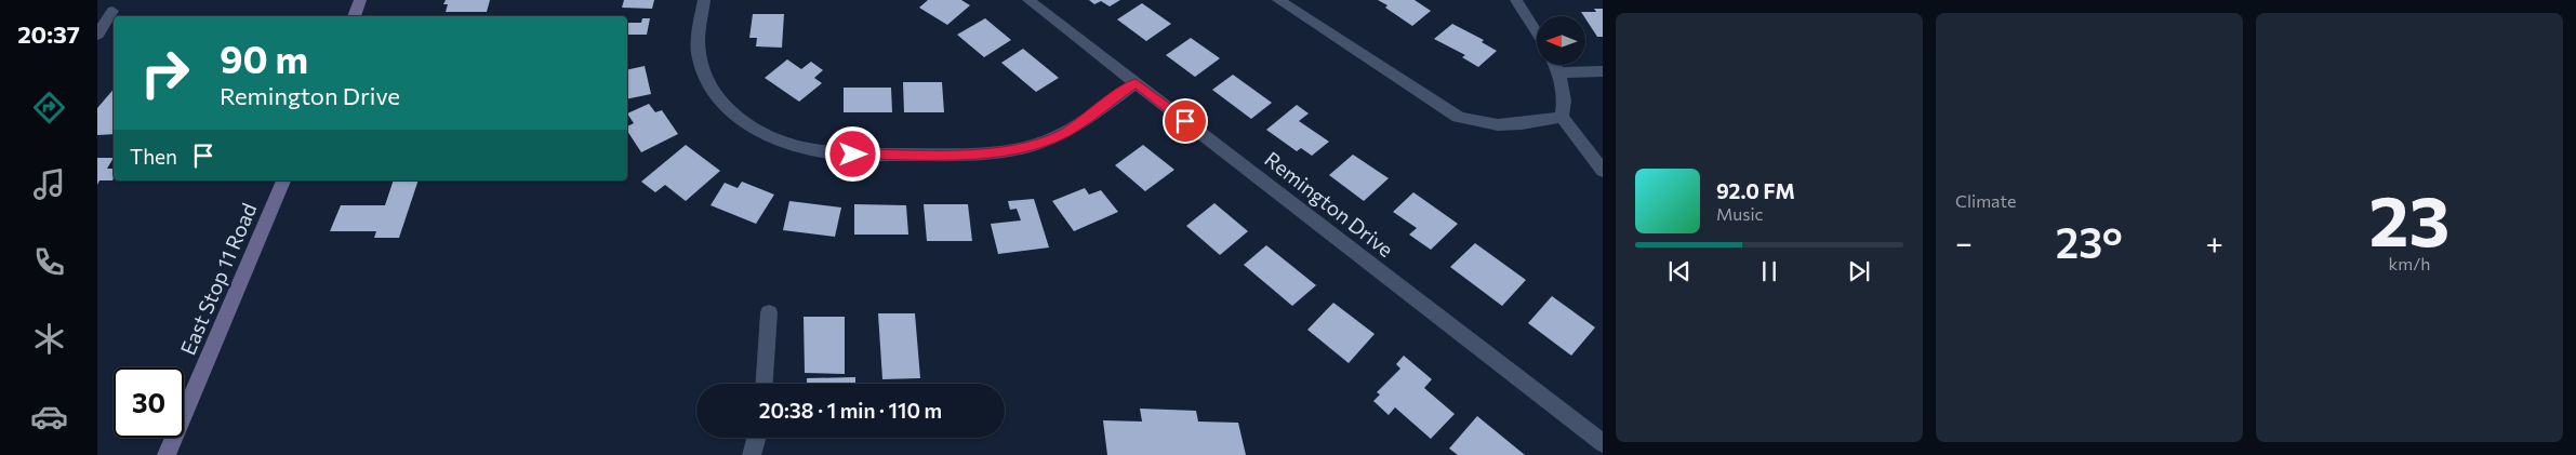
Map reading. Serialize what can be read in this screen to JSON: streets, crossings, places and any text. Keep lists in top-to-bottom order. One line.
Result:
{"streets":{"main road":["East Stop 11 Road"],"street":["Remington Drive"]},"north":"left","page":{"tabs":"20:37","tile":["Climate",["23","km/h"]],"turn":["90 m","Remington Drive"],"then":"Then","song":["92.0 FM","Music"],"heat":["−","23°","+"],"limit":"30","trip":"20:38 · 1 min · 110 m"}}
